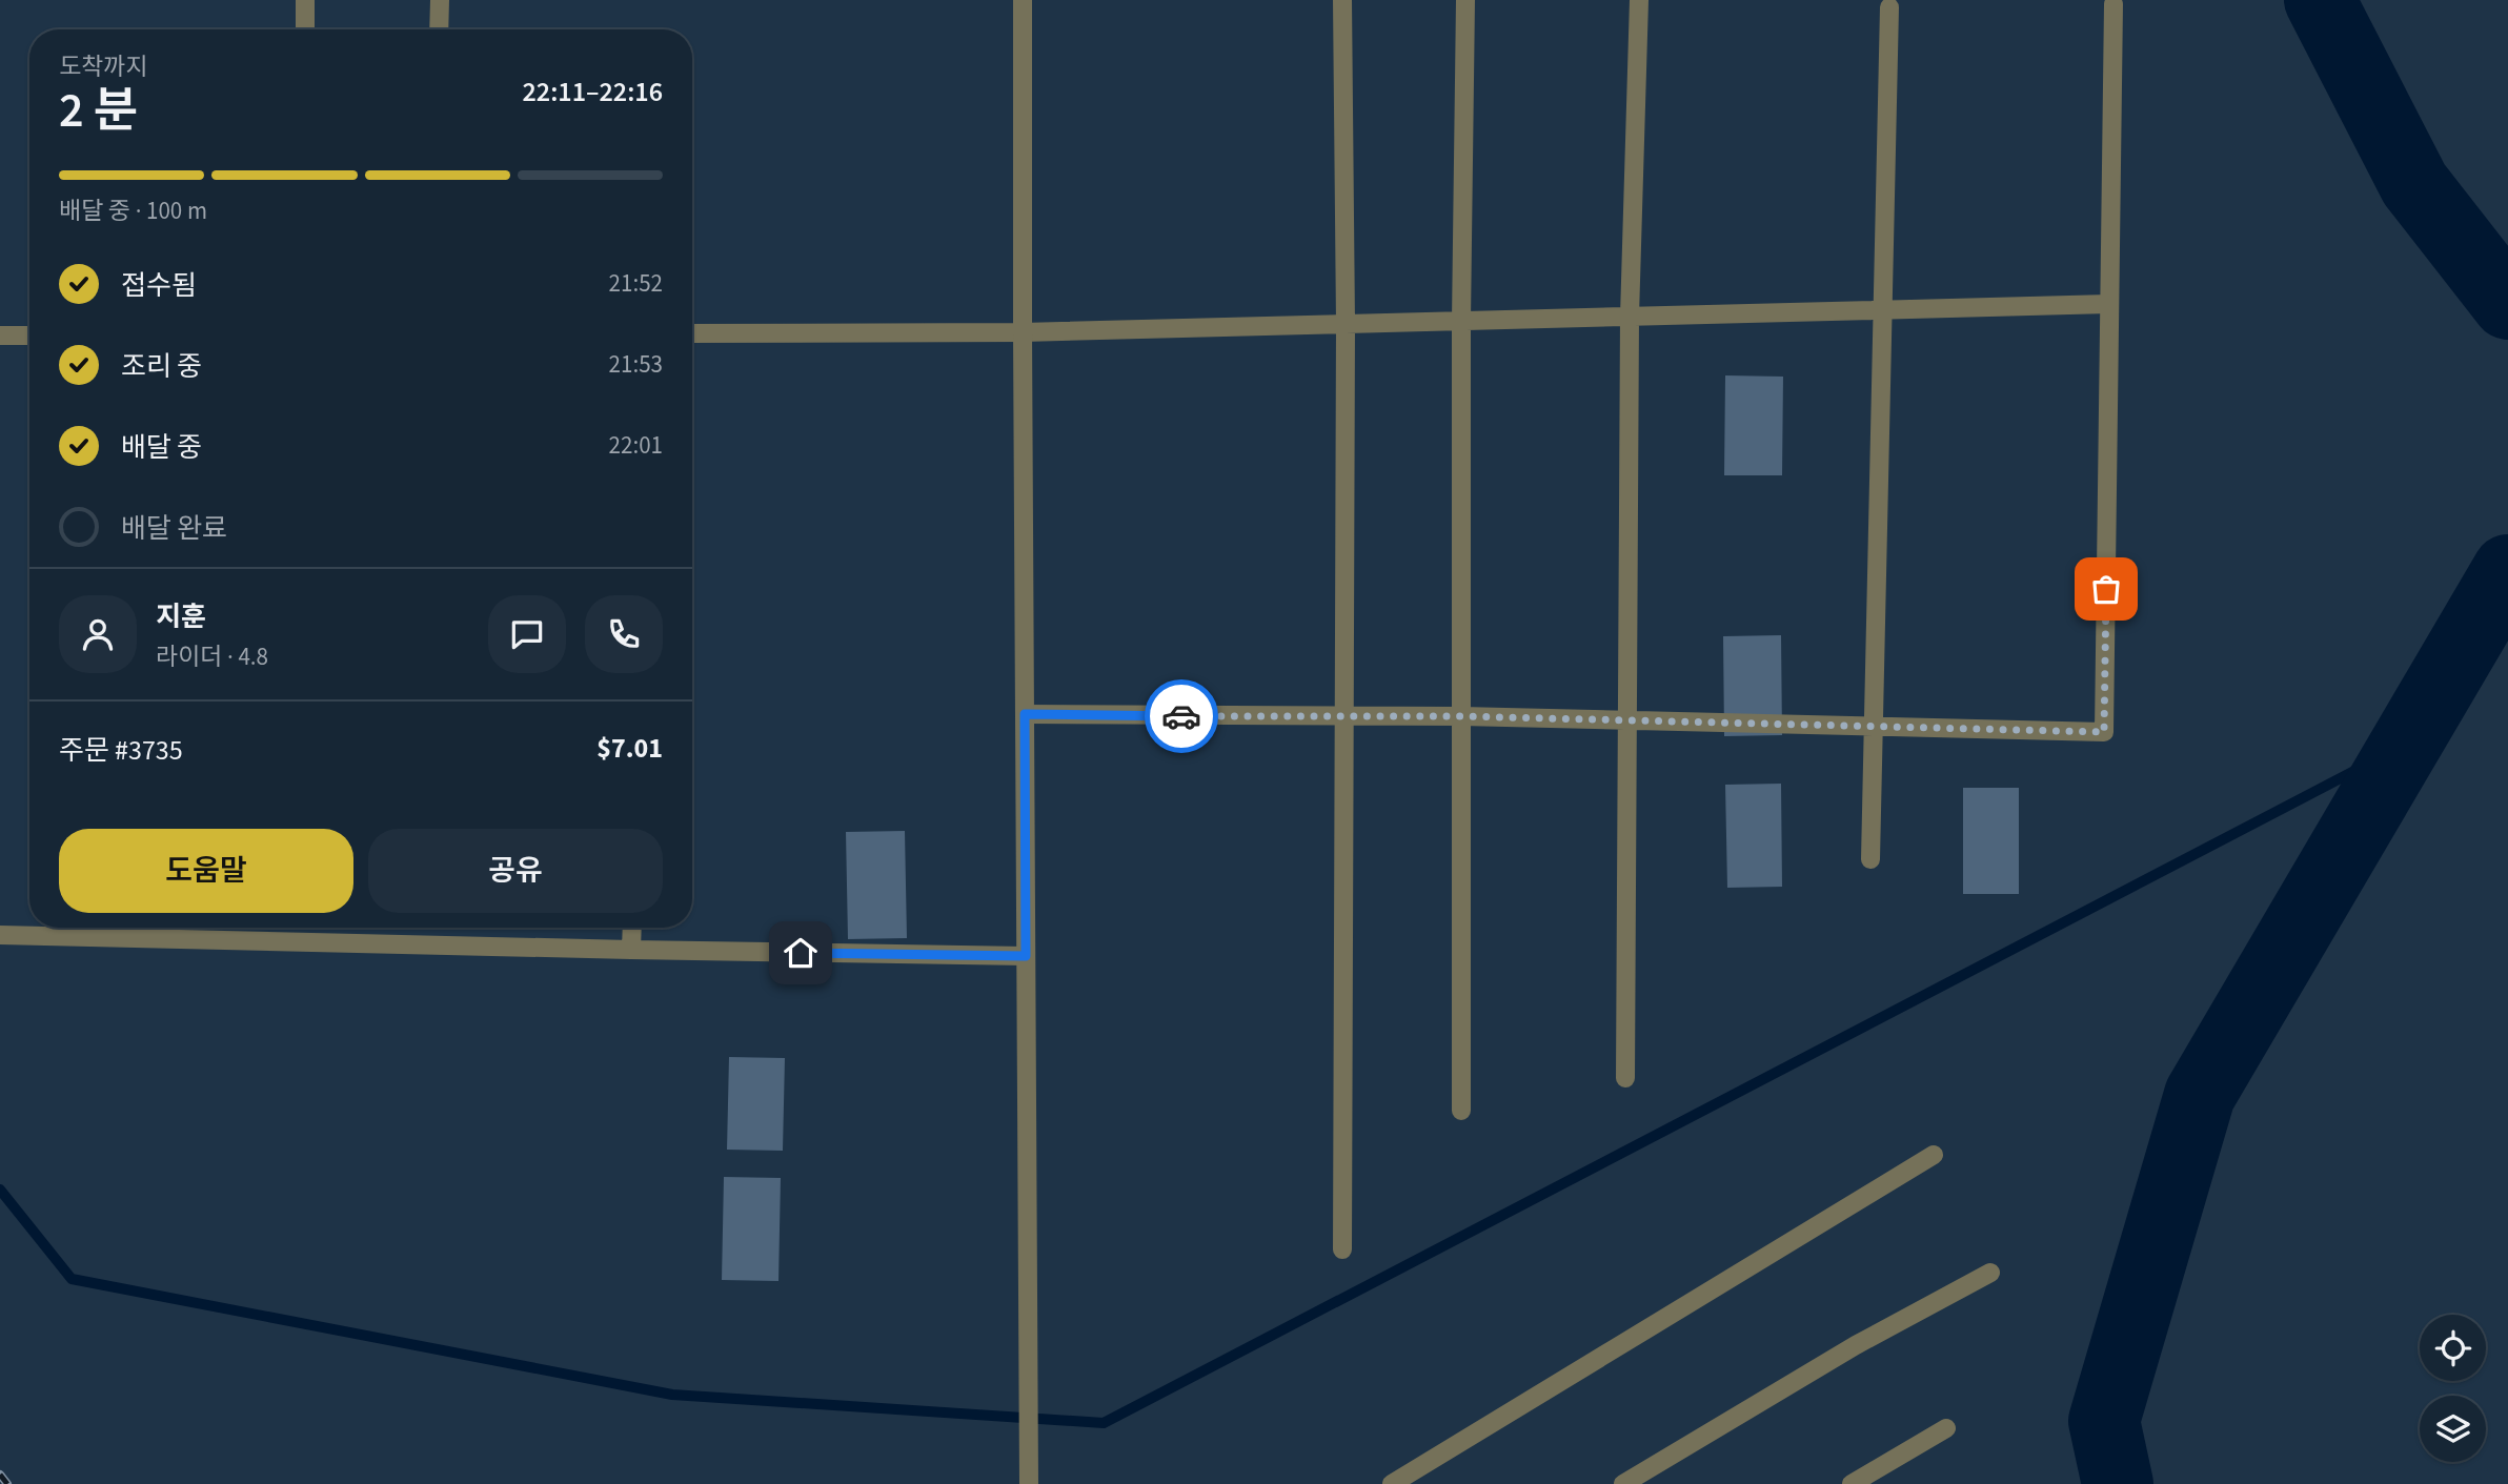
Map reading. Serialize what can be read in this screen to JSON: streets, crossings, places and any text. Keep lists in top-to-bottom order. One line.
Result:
{"page":{"heading":["2 분","도착까지","22:11–22:16"],"panel":["지훈","라이더 · 4.8","주문 #3735","$7.01"],"bar":"배달 중 · 100 m","list":[["접수됨","21:52"],["조리 중","21:53"],["배달 중","22:01"],"배달 완료"],"buttons":["도움말","공유"]}}
